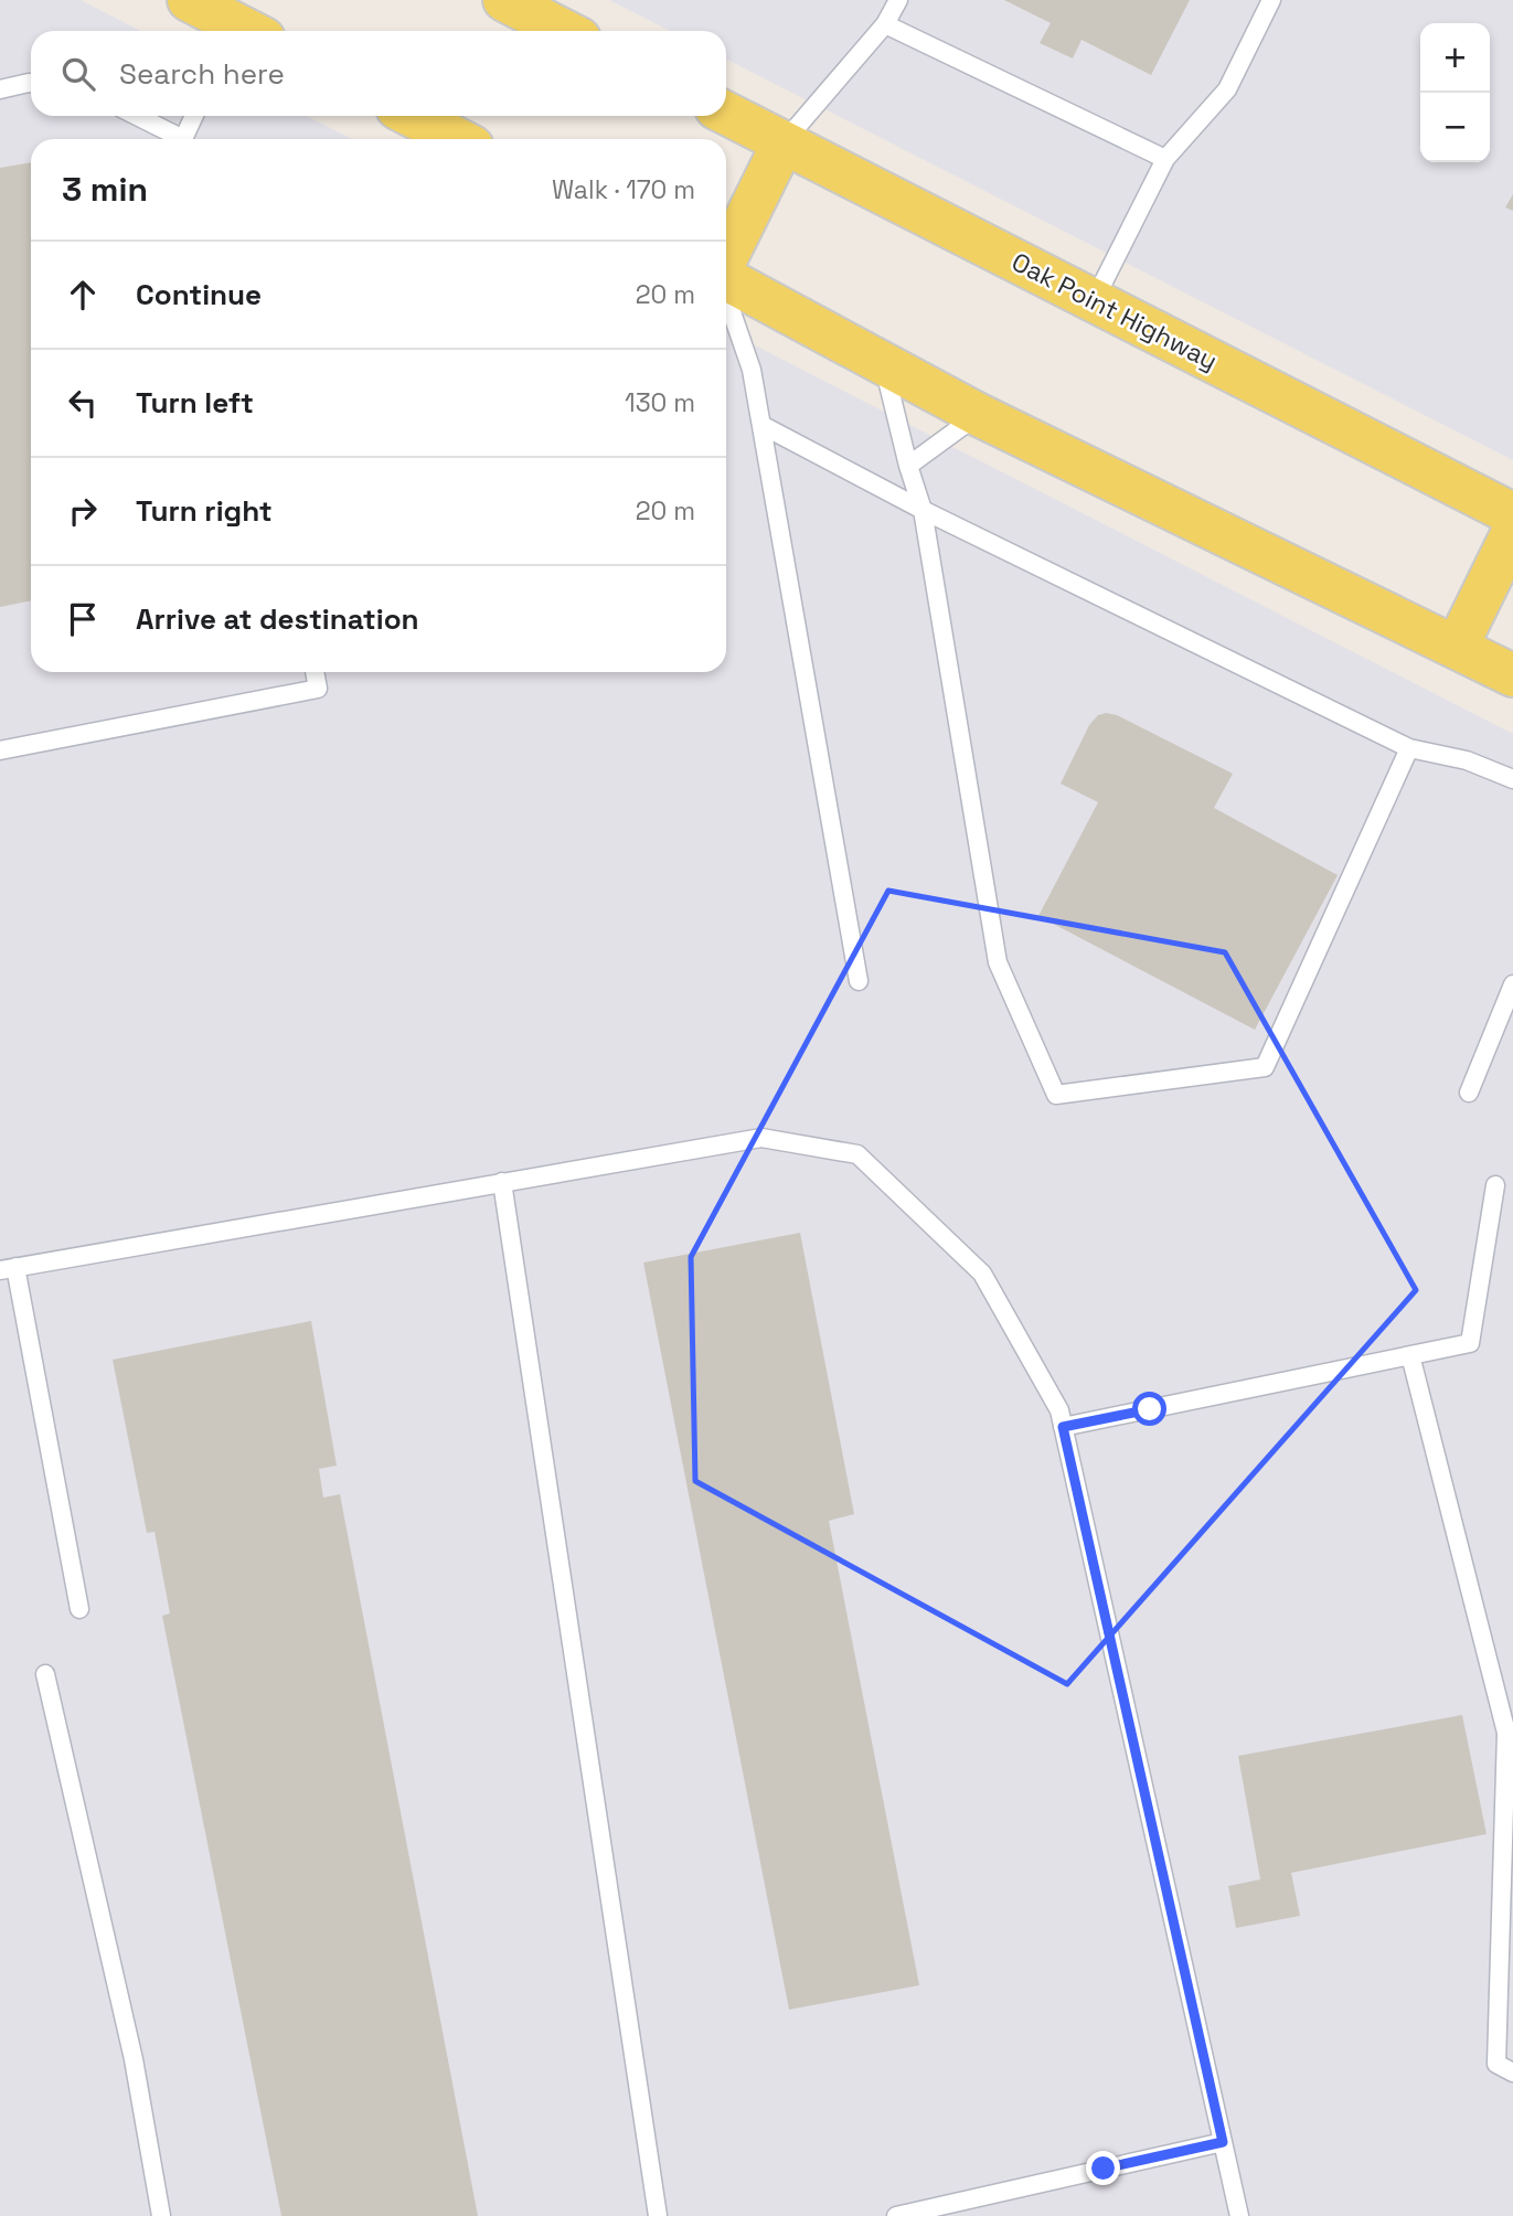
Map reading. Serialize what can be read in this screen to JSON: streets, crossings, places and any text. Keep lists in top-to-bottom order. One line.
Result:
{"streets":{"main road":["Oak Point Highway"]},"page":{"map_buttons":["+","−"],"search":"Search here","heading":["3 min","Walk · 170 m"],"list":[["Continue","20 m"],["Turn left","130 m"],["Turn right","20 m"],"Arrive at destination"]}}
